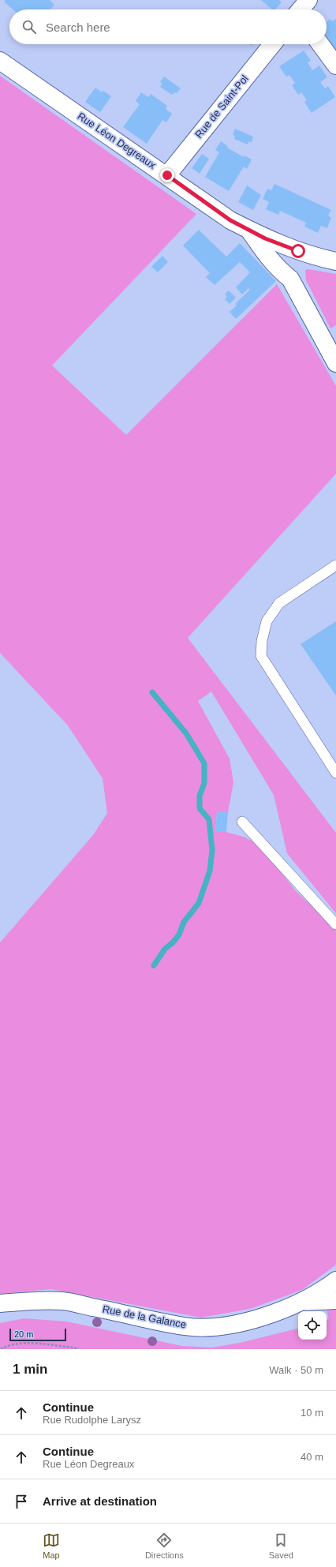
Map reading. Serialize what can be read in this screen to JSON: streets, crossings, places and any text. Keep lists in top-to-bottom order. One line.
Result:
{"streets":{"street":["Rue de Saint-Pol","Rue Léon Degreaux","Rue de la Galance"]},"crossings":[["Rue de Saint-Pol","Rue Léon Degreaux"]],"scale_bar":"20 m","page":{"search":"Search here","scale":"20 m","heading":["1 min","Walk · 50 m"],"list":[["Continue","Rue Rudolphe Larysz","10 m"],["Continue","Rue Léon Degreaux","40 m"],"Arrive at destination"],"nav":["Map","Directions","Saved"]}}
